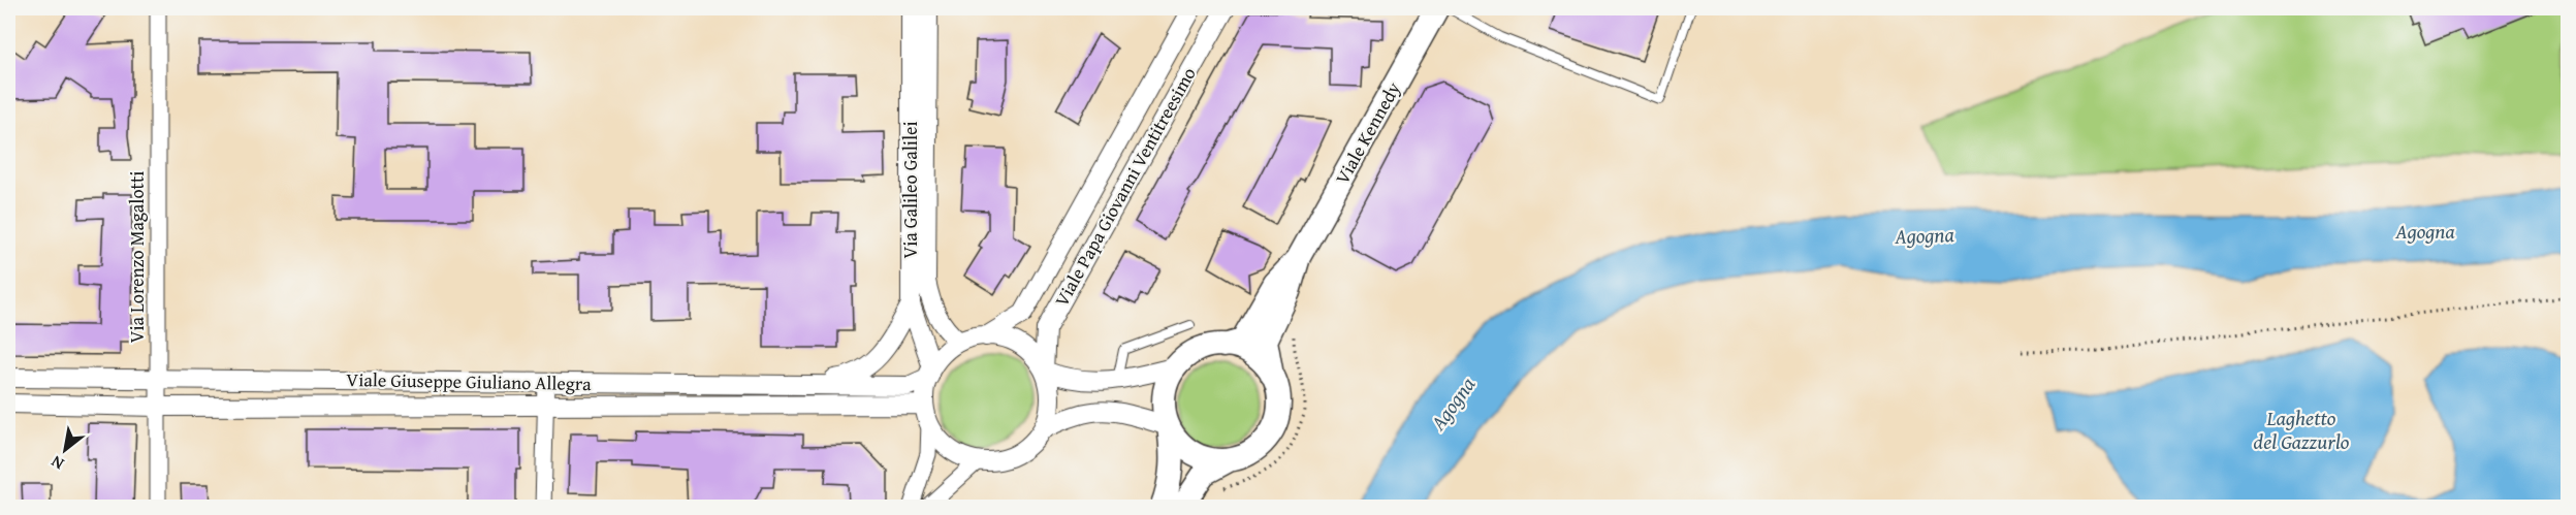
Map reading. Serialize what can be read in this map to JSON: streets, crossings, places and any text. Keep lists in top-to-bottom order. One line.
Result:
{"streets":{"main road":["Viale Kennedy"],"street":["Viale Papa Giovanni Ventitreesimo","Via Galileo Galilei","Via Lorenzo Magalotti","Viale Giuseppe Giuliano Allegra"]},"crossings":[["Viale Papa Giovanni Ventitreesimo","Via Galileo Galilei"],["Viale Papa Giovanni Ventitreesimo","Viale Giuseppe Giuliano Allegra"],["Via Galileo Galilei","Viale Giuseppe Giuliano Allegra"],["Via Lorenzo Magalotti","Viale Giuseppe Giuliano Allegra"]],"water":["Agogna","Laghetto del Gazzurlo"],"north":"bottom left"}
